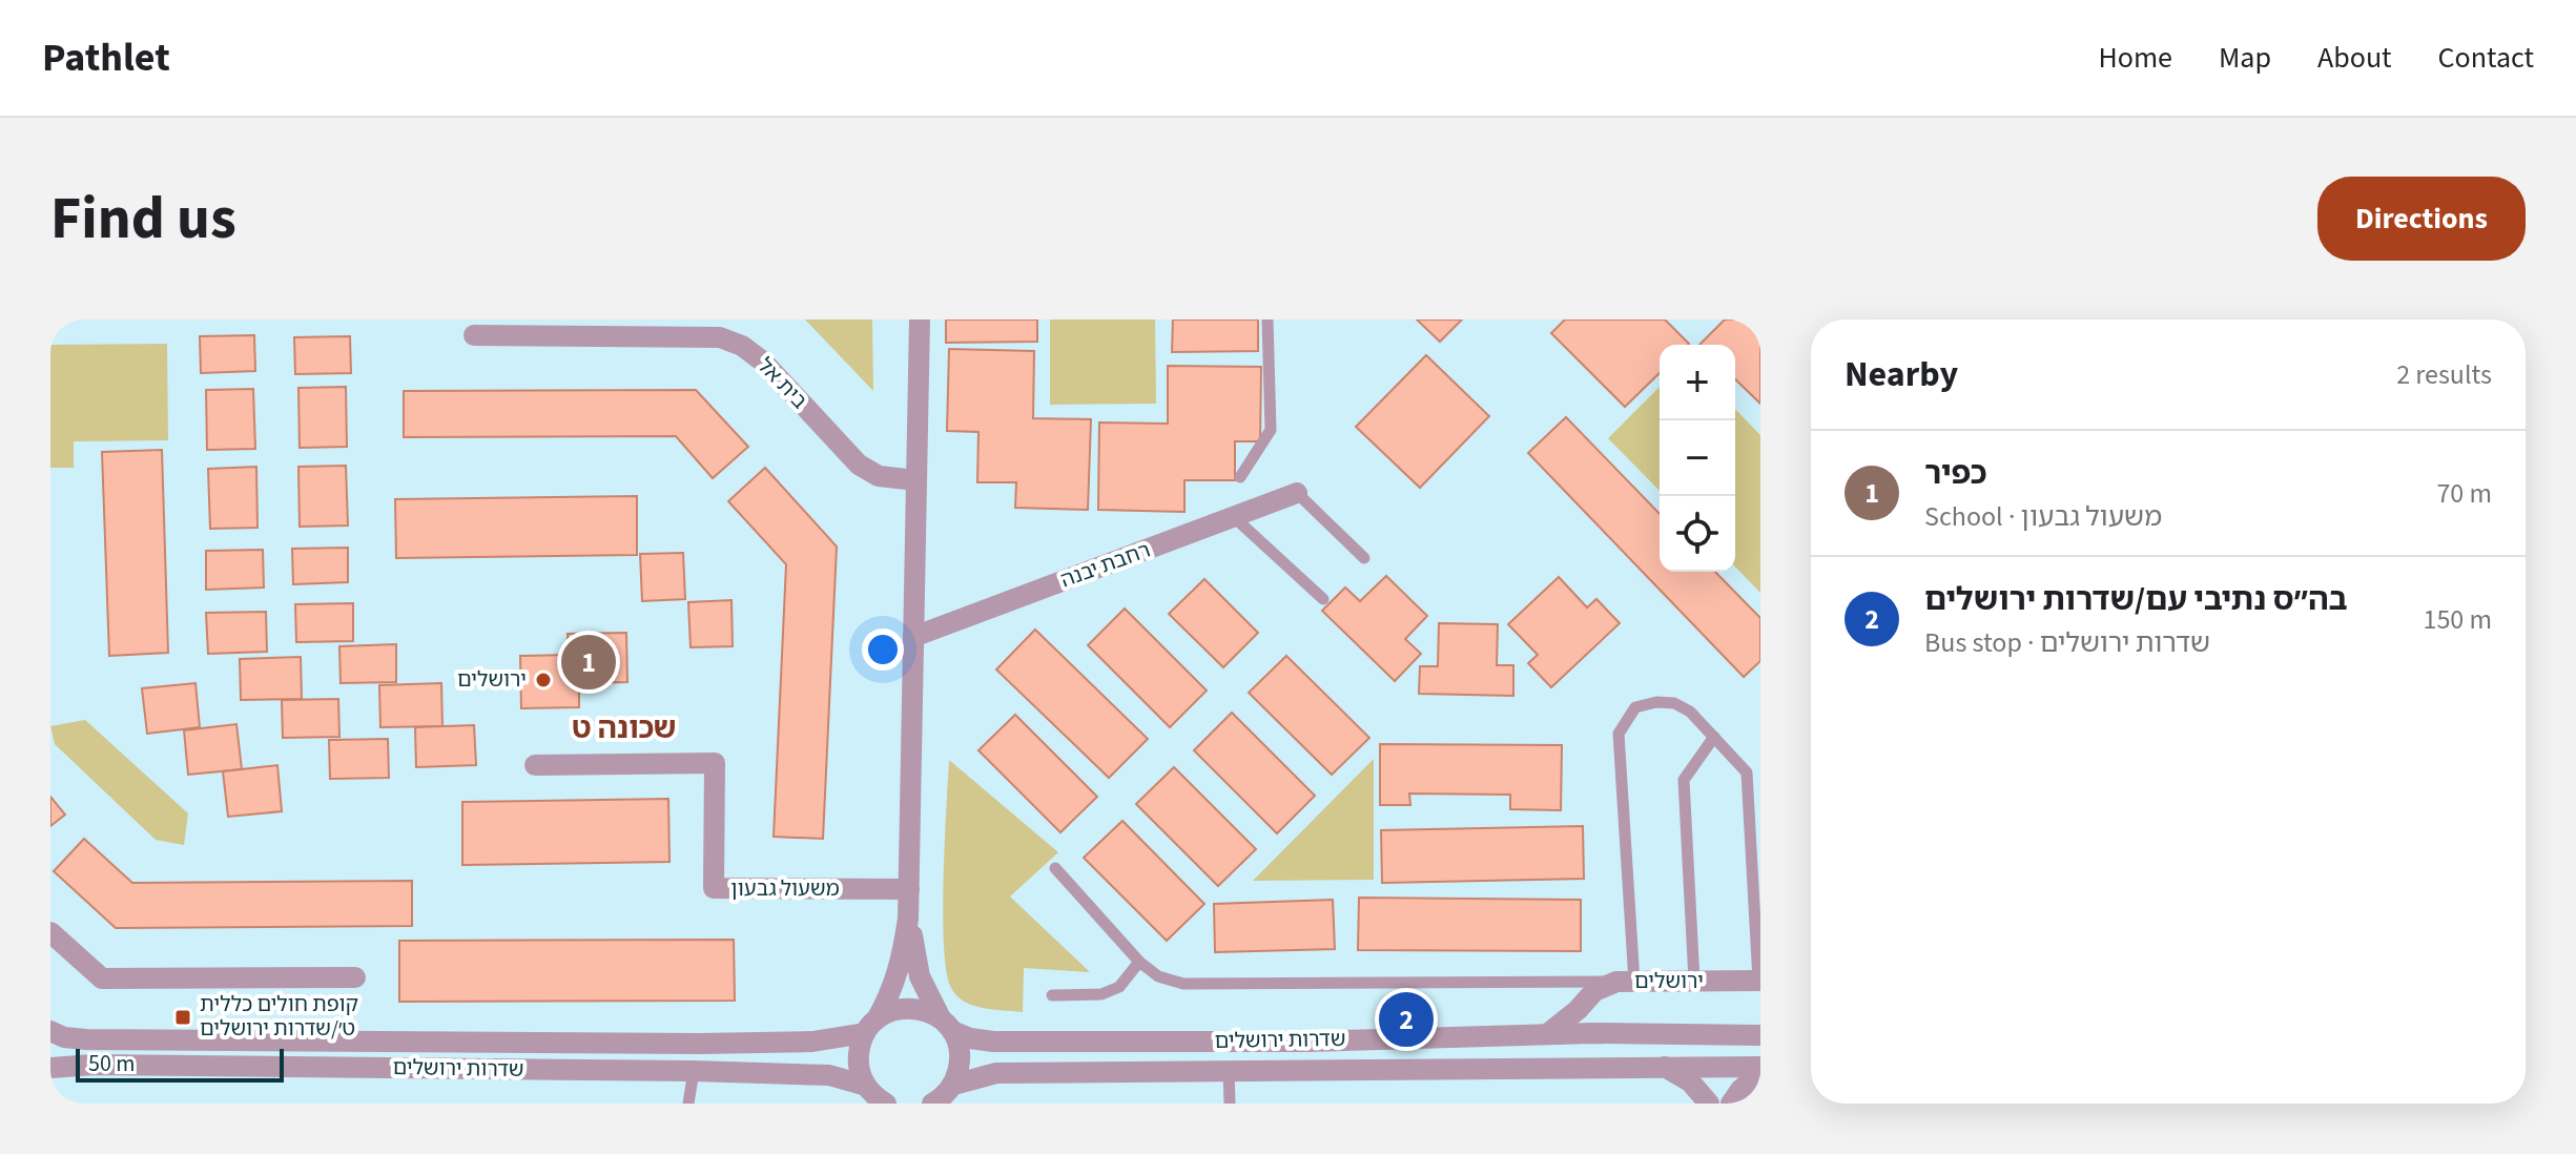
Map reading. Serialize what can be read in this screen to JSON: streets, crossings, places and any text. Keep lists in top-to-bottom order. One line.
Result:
{"streets":{"street":["בית אל","רחבת יבנה","משעול גבעון","ירושלים","שדרות ירושלים"]},"crossings":[["ירושלים","שדרות ירושלים"]],"districts":["שכונה ט"],"places":{"other":["ירושלים"],"transit":["קופת חולים כללית ט׳/שדרות ירושלים"]},"scale_bar":"50 m","page":{"header":"Pathlet","nav":["Home","Map","About","Contact"],"buttons":"Directions","title":"Find us","heading":["Nearby","2 results"],"map_buttons":["+","−"],"list":[{"mark":"1","name":"כפיר","note":"School · משעול גבעון","value":"70 m"},{"mark":"2","name":"בה״ס נתיבי עם/שדרות ירושלים","note":"Bus stop · שדרות ירושלים","value":"150 m"}],"pins":["1","2"],"scale":"50 m"}}
